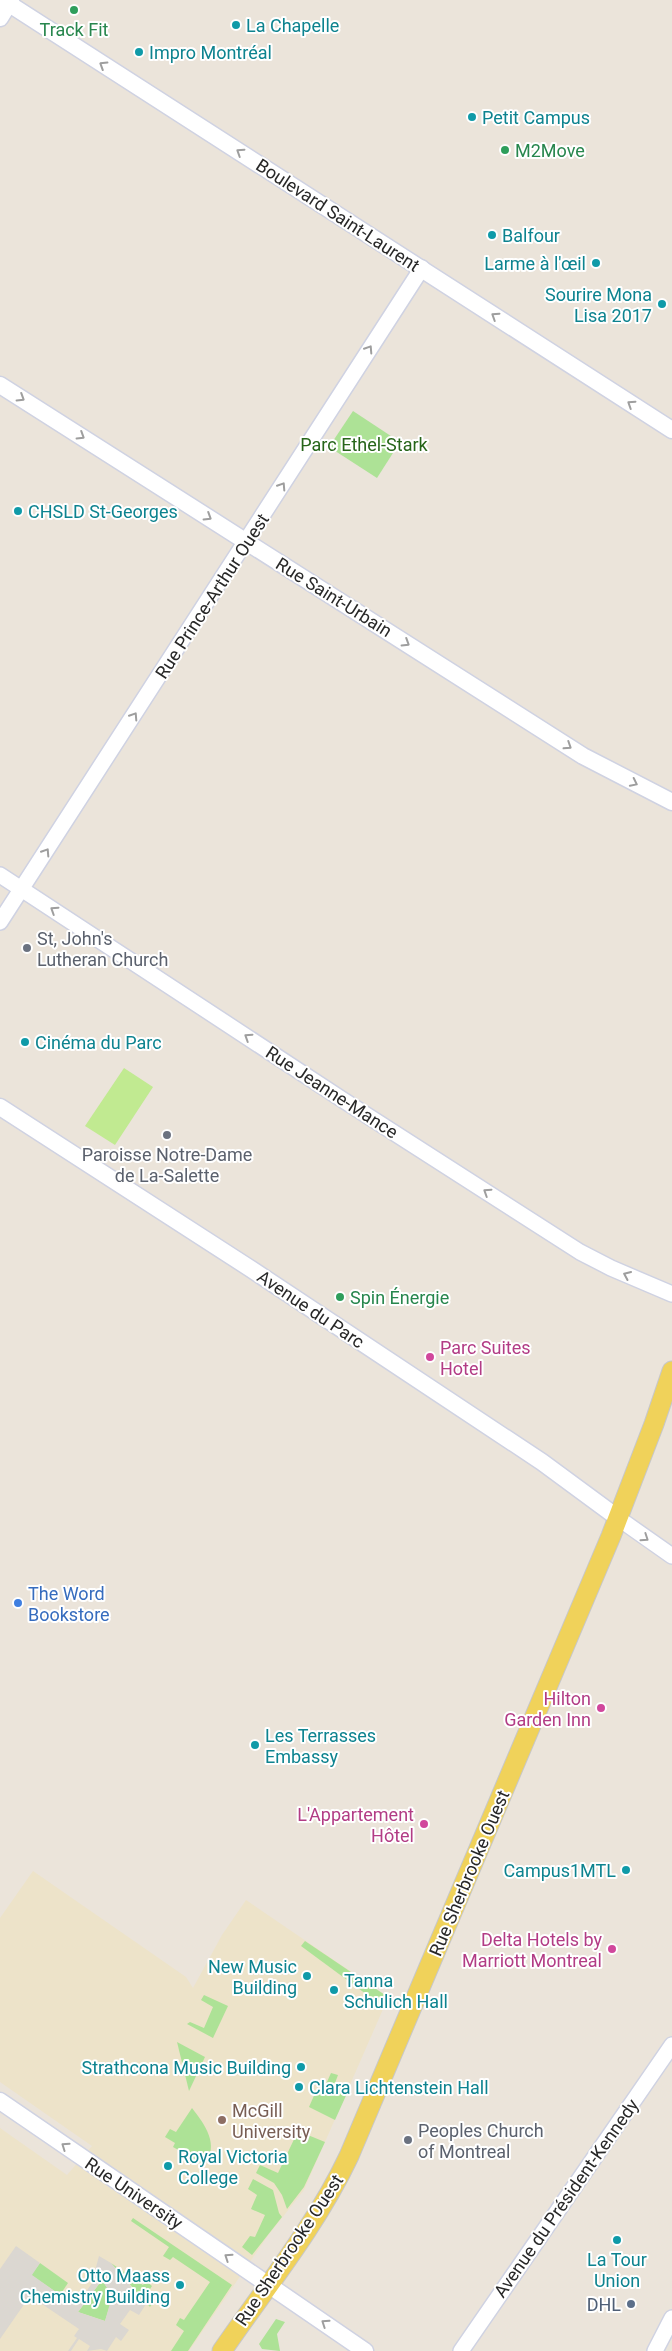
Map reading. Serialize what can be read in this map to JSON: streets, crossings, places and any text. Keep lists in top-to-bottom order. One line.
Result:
{"streets":{"main road":["Boulevard Saint-Laurent","Rue Saint-Urbain","Avenue du Parc","Rue Sherbrooke Ouest","Rue University"],"street":["Rue Prince-Arthur Ouest","Rue Jeanne-Mance","Avenue du Président-Kennedy"]},"crossings":[["Boulevard Saint-Laurent","Rue Prince-Arthur Ouest"],["Rue Prince-Arthur Ouest","Rue Saint-Urbain"],["Rue Prince-Arthur Ouest","Rue Jeanne-Mance"],["Avenue du Parc","Rue Sherbrooke Ouest"],["Rue Sherbrooke Ouest","Rue University"]],"one_way":["Boulevard Saint-Laurent","Rue Prince-Arthur Ouest","Rue Saint-Urbain","Rue Jeanne-Mance","Rue University"],"parks":["Parc Ethel-Stark"],"places":["Track Fit","La Chapelle","Impro Montréal","Petit Campus","M2Move","Balfour","Larme à l'œil","Sourire Mona Lisa 2017","CHSLD St-Georges","St, John's Lutheran Church","Cinéma du Parc","Paroisse Notre-Dame de La-Salette","Spin Énergie","Parc Suites Hotel","The Word Bookstore","Hilton Garden Inn","Les Terrasses Embassy","L'Appartement Hôtel","Campus1MTL","Delta Hotels by Marriott Montreal","New Music Building","Tanna Schulich Hall","Strathcona Music Building","Clara Lichtenstein Hall","McGill University","Peoples Church of Montreal","Royal Victoria College","La Tour Union","Otto Maass Chemistry Building","DHL"]}
